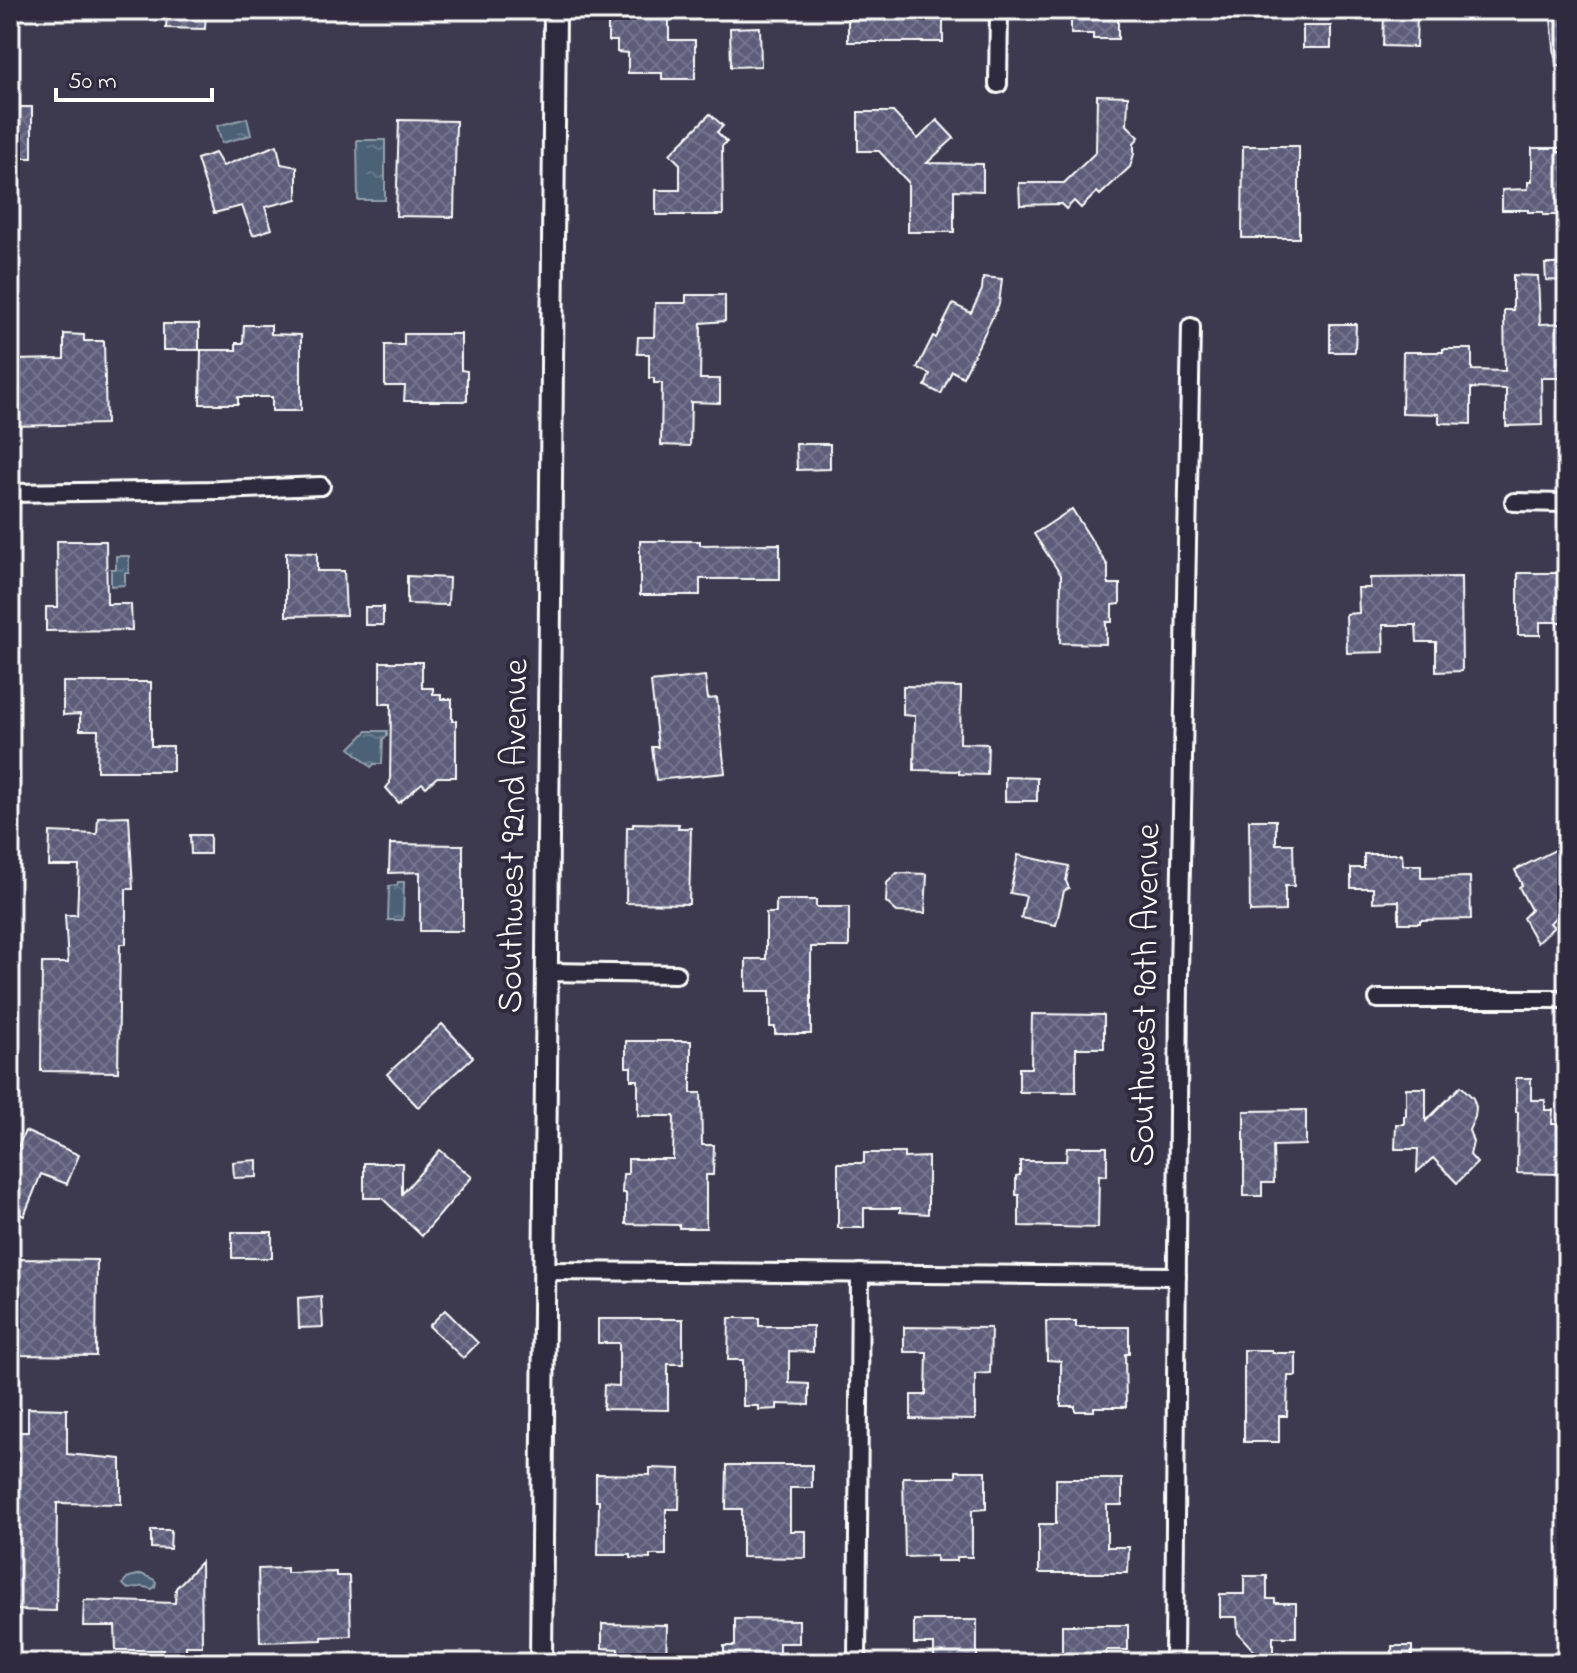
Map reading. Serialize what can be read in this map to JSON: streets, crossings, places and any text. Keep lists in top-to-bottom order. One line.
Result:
{"streets":{"street":["Southwest 92nd Avenue","Southwest 90th Avenue"]},"scale_bar":"50 m"}
